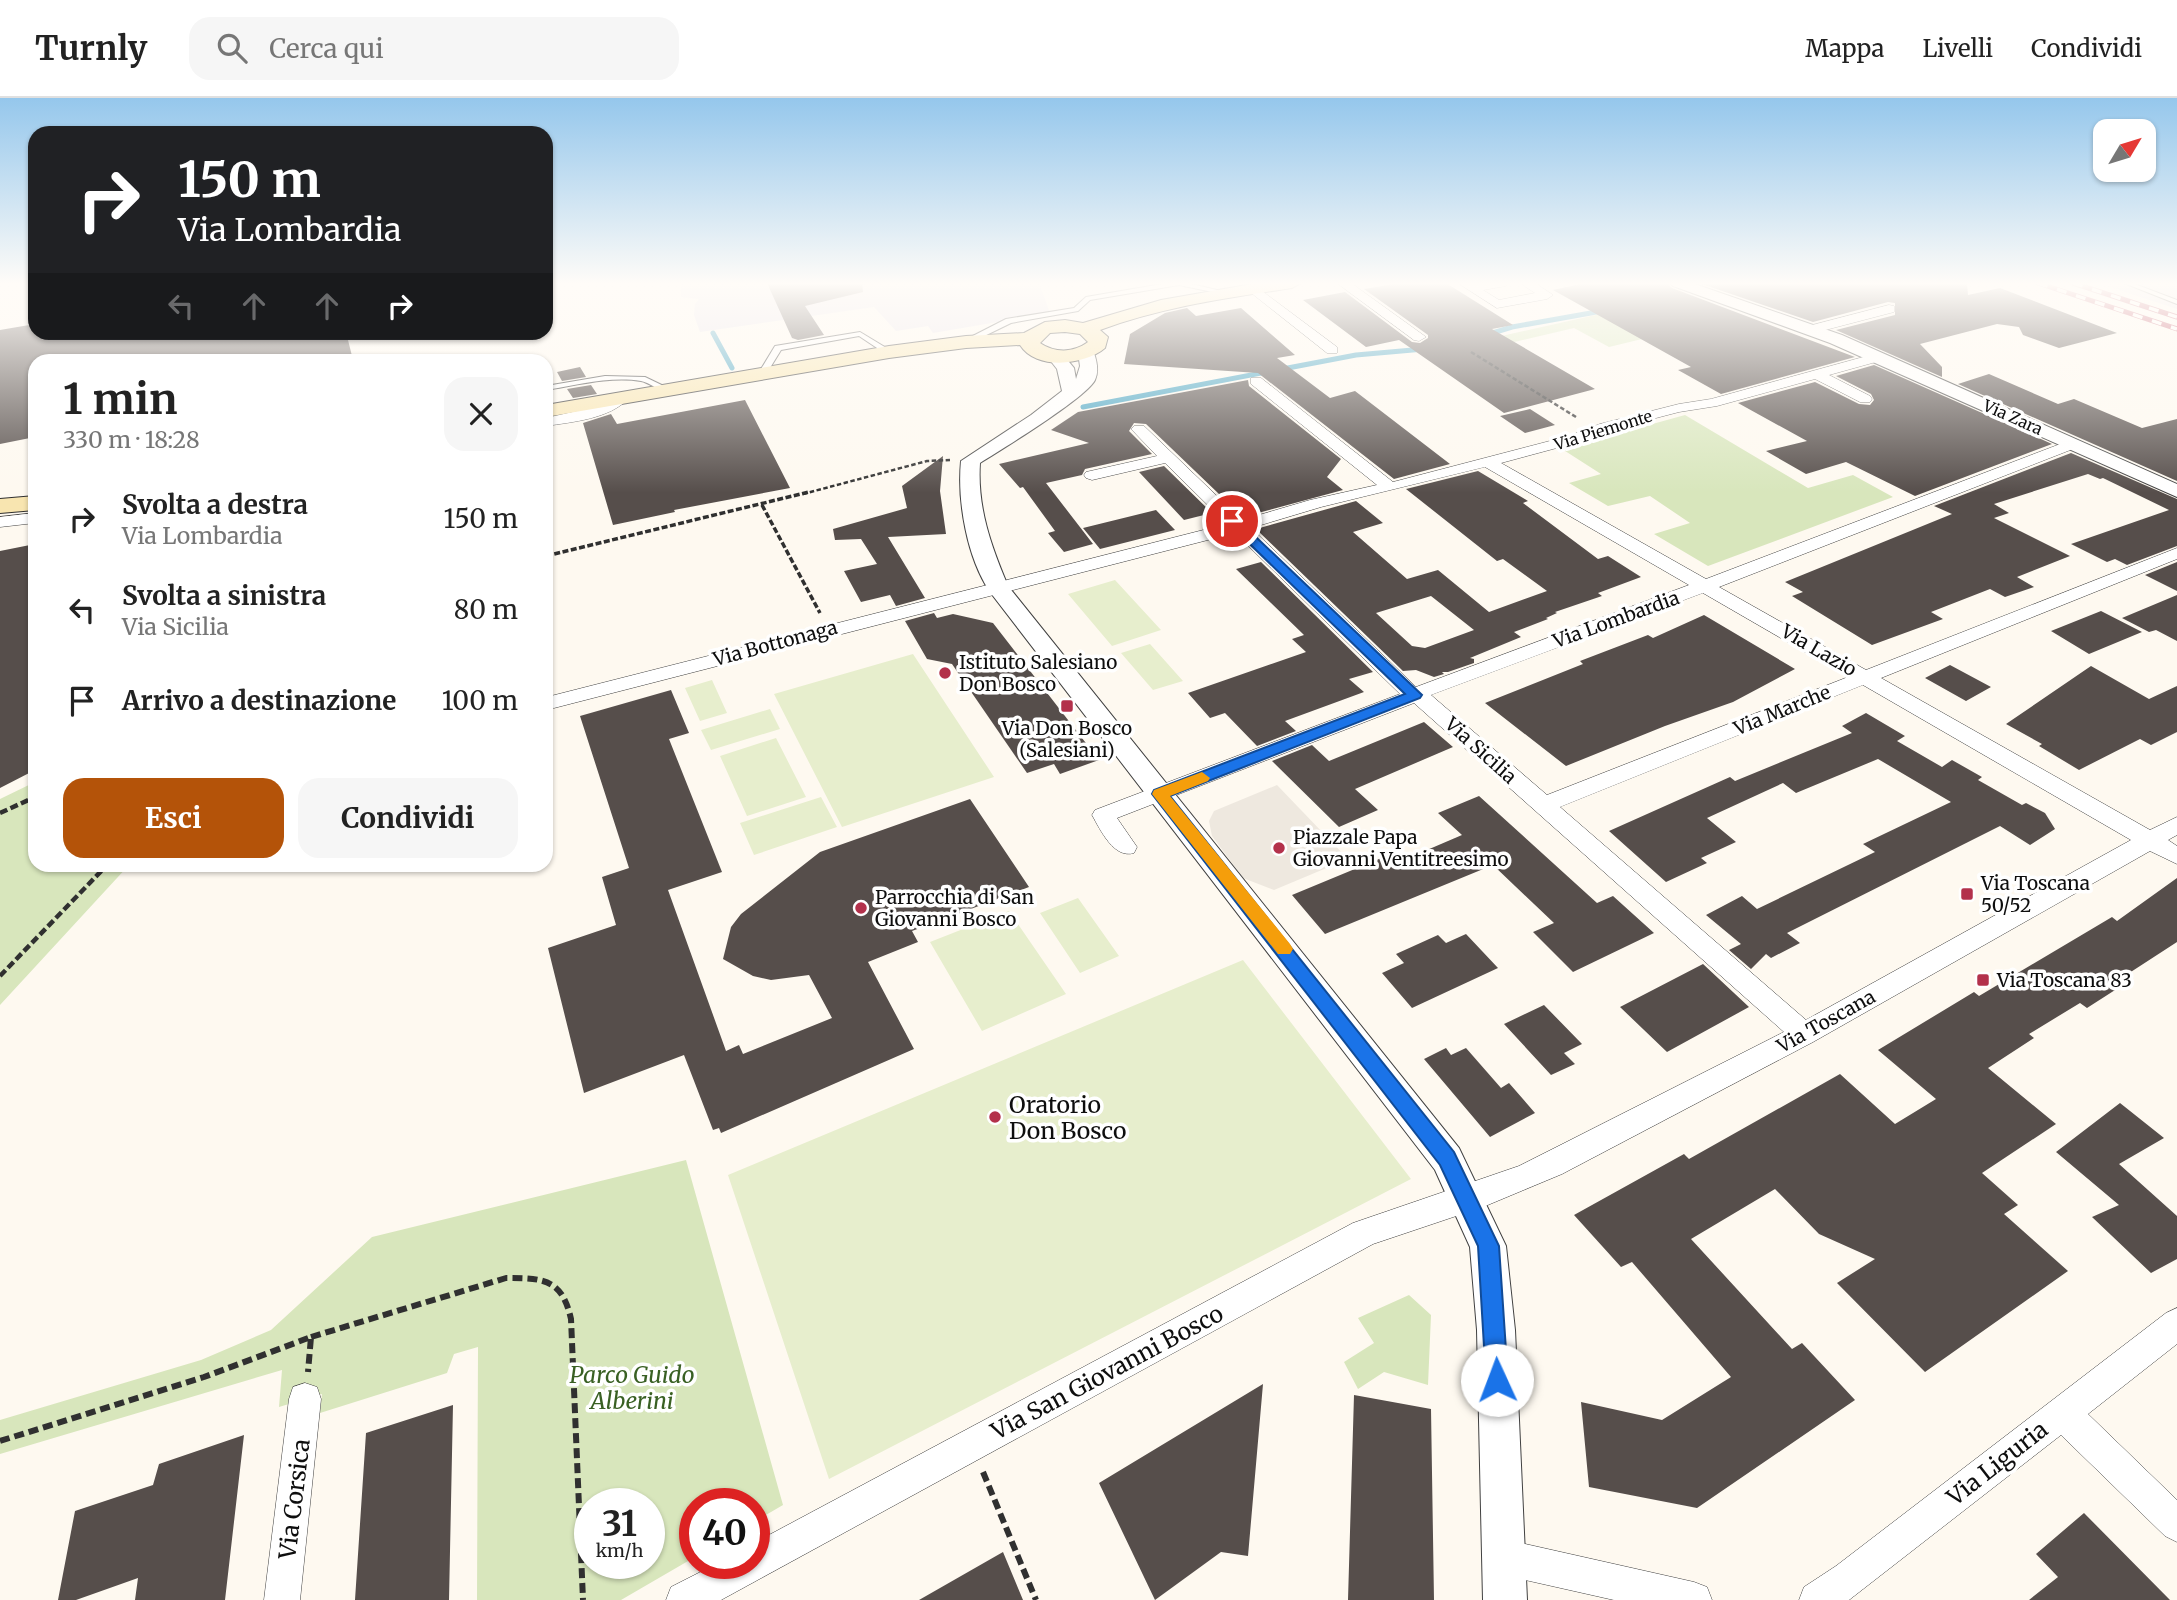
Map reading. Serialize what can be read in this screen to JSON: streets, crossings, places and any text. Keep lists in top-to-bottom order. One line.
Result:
{"streets":{"street":["Via Zara","Via Piemonte","Via Lombardia","Via Bottonaga","Via Lazio","Via Marche","Via Sicilia","Via Toscana","Via San Giovanni Bosco","Via Liguria","Via Corsica"]},"crossings":[["Via Zara","Via Piemonte"],["Via Zara","Via Lombardia"],["Via Piemonte","Via Bottonaga"],["Via Piemonte","Via Lazio"],["Via Piemonte","Via Sicilia"],["Via Lombardia","Via Lazio"],["Via Lombardia","Via Sicilia"],["Via Lazio","Via Marche"],["Via Lazio","Via Toscana"],["Via Marche","Via Sicilia"],["Via Sicilia","Via Toscana"],["Via Toscana","Via San Giovanni Bosco"]],"parks":["Parco Guido Alberini"],"places":{"other":["Istituto Salesiano Don Bosco","Piazzale Papa Giovanni Ventitreesimo","Parrocchia di San Giovanni Bosco","Oratorio Don Bosco"],"transit":["Via Don Bosco (Salesiani)","Via Toscana 50/52","Via Toscana 83"]},"north":"top right","page":{"header":"Turnly","search":"Cerca qui","nav":["Mappa","Livelli","Condividi"],"turn":["150 m","Via Lombardia"],"heading":["1 min","330 m · 18:28"],"list":[{"name":"Svolta a destra","note":"Via Lombardia","value":"150 m"},{"name":"Svolta a sinistra","note":"Via Sicilia","value":"80 m"},{"name":"Arrivo a destinazione","value":"100 m"}],"buttons":["Esci","Condividi"],"speed":"31 km/h","limit":"40"}}
